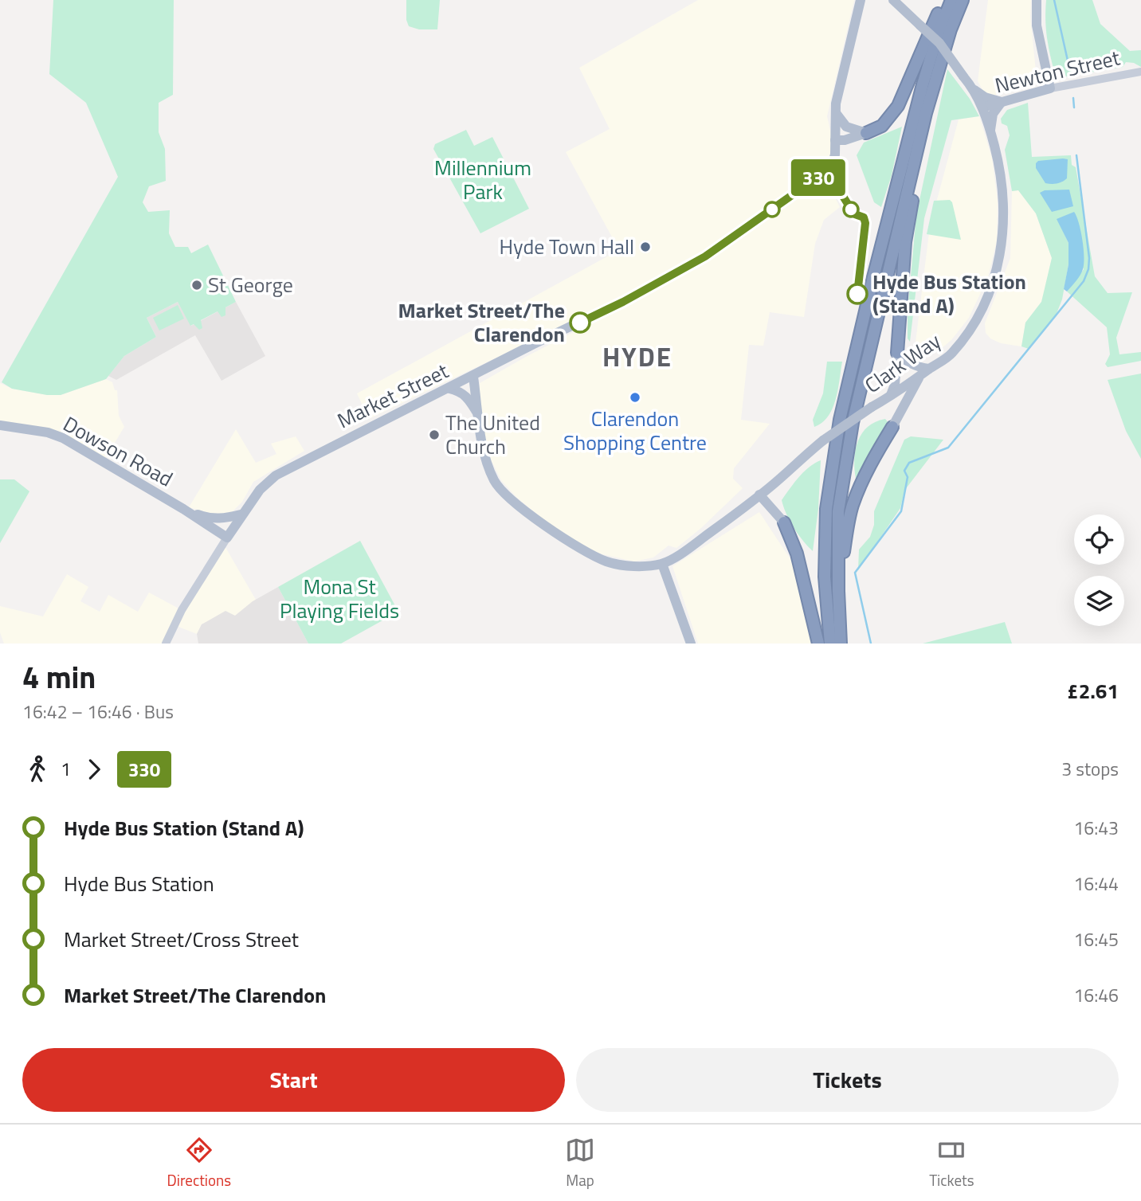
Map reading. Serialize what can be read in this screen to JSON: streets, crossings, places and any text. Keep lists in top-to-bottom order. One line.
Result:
{"streets":{"main road":["Newton Street","Clark Way","Market Street","Dowson Road"]},"crossings":[["Newton Street","Clark Way"],["Market Street","Dowson Road"]],"districts":["HYDE"],"parks":["Millennium Park","Mona St Playing Fields"],"places":["Hyde Town Hall","St George","Hyde Bus Station (Stand A)","Market Street/The Clarendon","Clarendon Shopping Centre","The United Church"],"lines":["bus line 330"],"page":{"on_map":"330","heading":["4 min","16:42 – 16:46 · Bus","£2.61"],"legs":["1","330","3 stops"],"list":[{"name":"Hyde Bus Station (Stand A)","value":"16:43"},{"name":"Hyde Bus Station","value":"16:44"},{"name":"Market Street/Cross Street","value":"16:45"},{"name":"Market Street/The Clarendon","value":"16:46"}],"buttons":["Start","Tickets"],"tabs":["Directions","Map","Tickets"]}}
